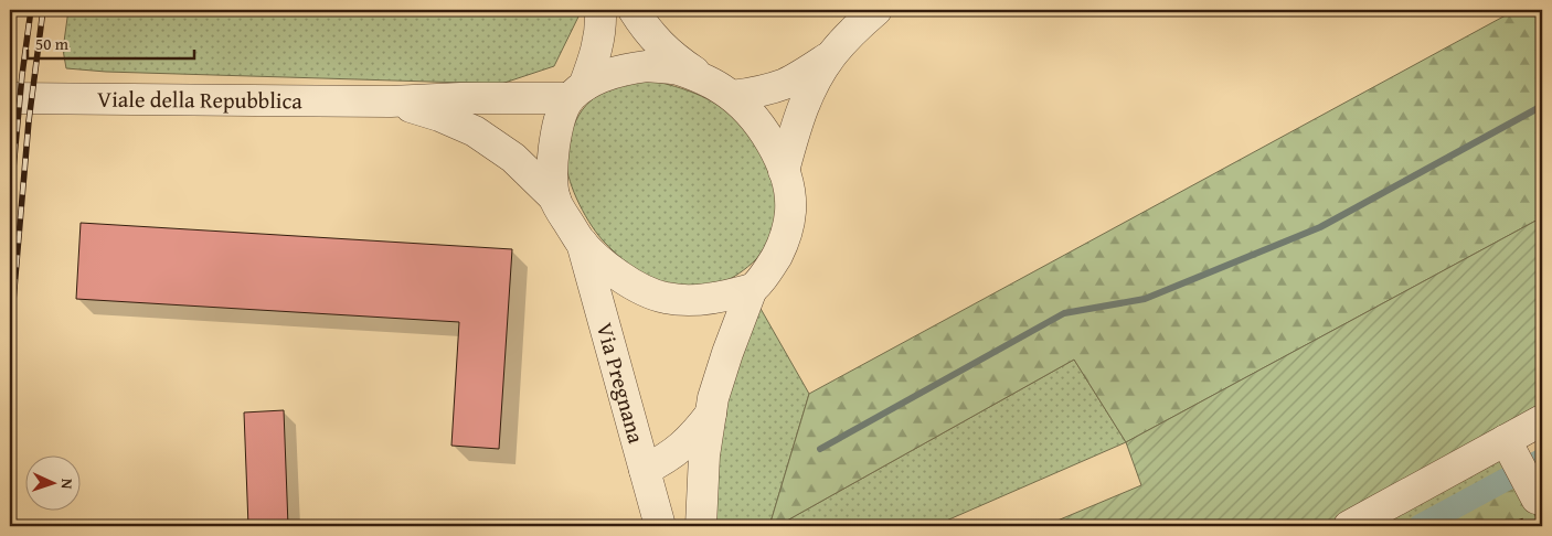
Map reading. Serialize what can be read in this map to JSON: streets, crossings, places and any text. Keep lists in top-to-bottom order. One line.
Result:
{"streets":{"street":["Viale della Repubblica","Via Pregnana"]},"scale_bar":"50 m","north":"right"}
